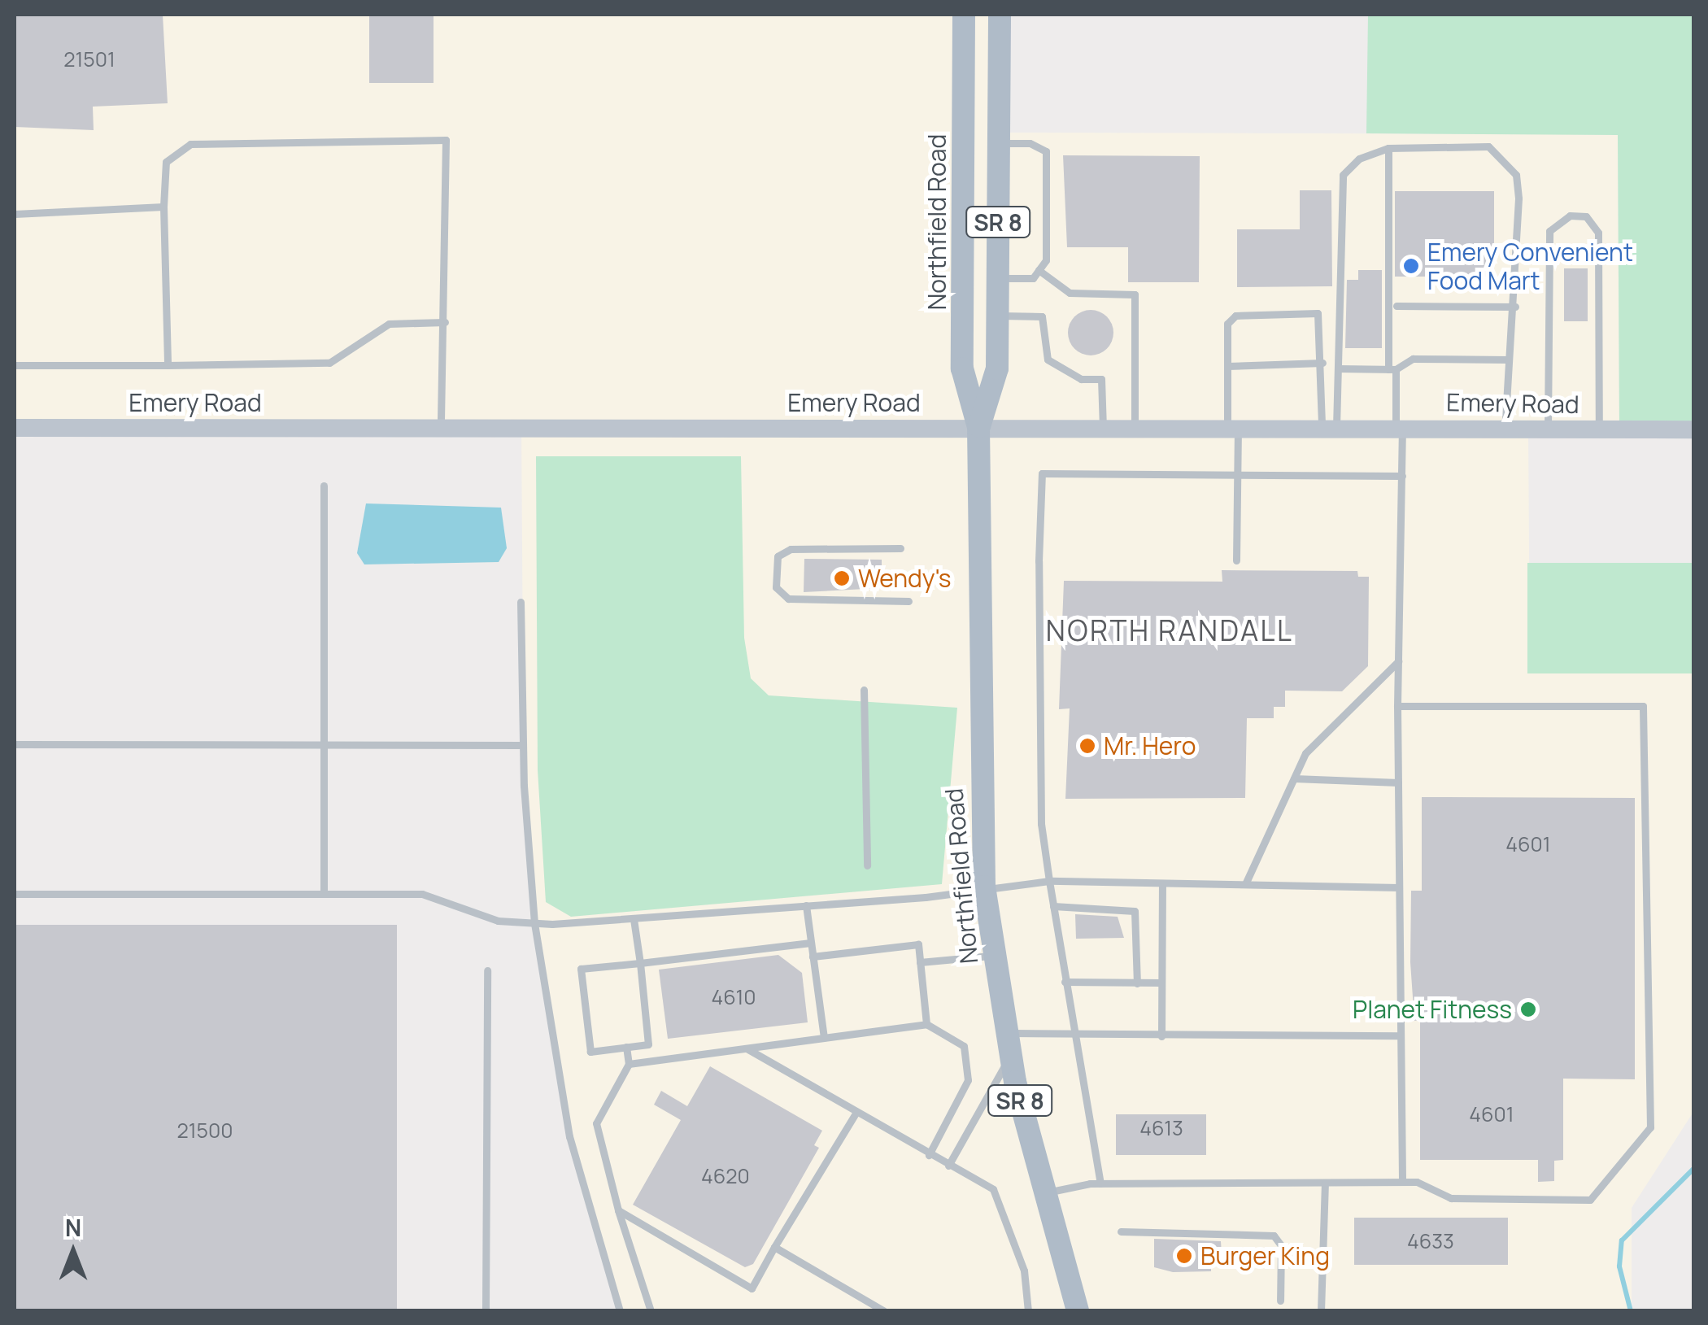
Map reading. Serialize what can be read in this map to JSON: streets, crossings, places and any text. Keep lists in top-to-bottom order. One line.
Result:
{"streets":{"main road":["Northfield Road","SR 8","Emery Road"]},"crossings":[["Northfield Road","Emery Road"]],"districts":["NORTH RANDALL"],"places":["Emery Convenient Food Mart","Wendy's","Mr. Hero","Planet Fitness","Burger King"],"house_numbers":["21501","4601","4610","4601","4613","21500","4620","4633"],"north":"top"}
